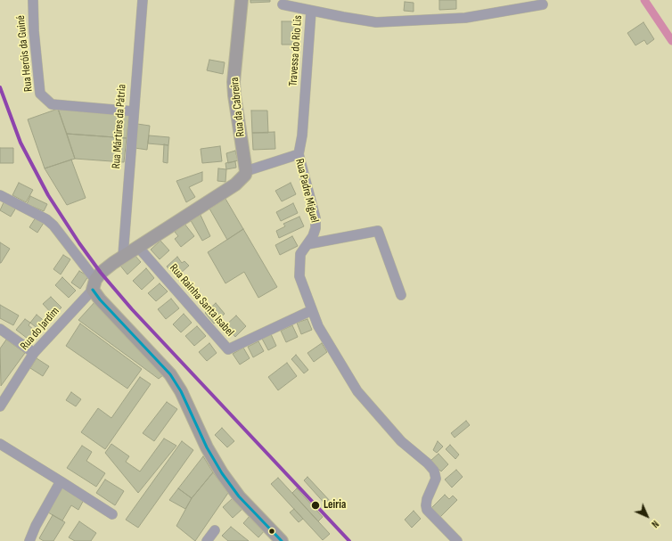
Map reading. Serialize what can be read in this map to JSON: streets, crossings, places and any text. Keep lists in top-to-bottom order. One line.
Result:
{"streets":{"main road":["Rua da Cabreira"],"street":["Travessa do Rio Lis","Rua Heróis da Guiné","Rua Mártires da Pátria","Rua Padre Miguel","Rua Rainha Santa Isabel","Rua do Jardim"]},"crossings":[["Travessa do Rio Lis","Rua Padre Miguel"],["Rua Heróis da Guiné","Rua Mártires da Pátria"],["Rua da Cabreira","Rua Padre Miguel"],["Rua Padre Miguel","Rua Rainha Santa Isabel"]],"places":["Leiria"],"north":"bottom right"}
